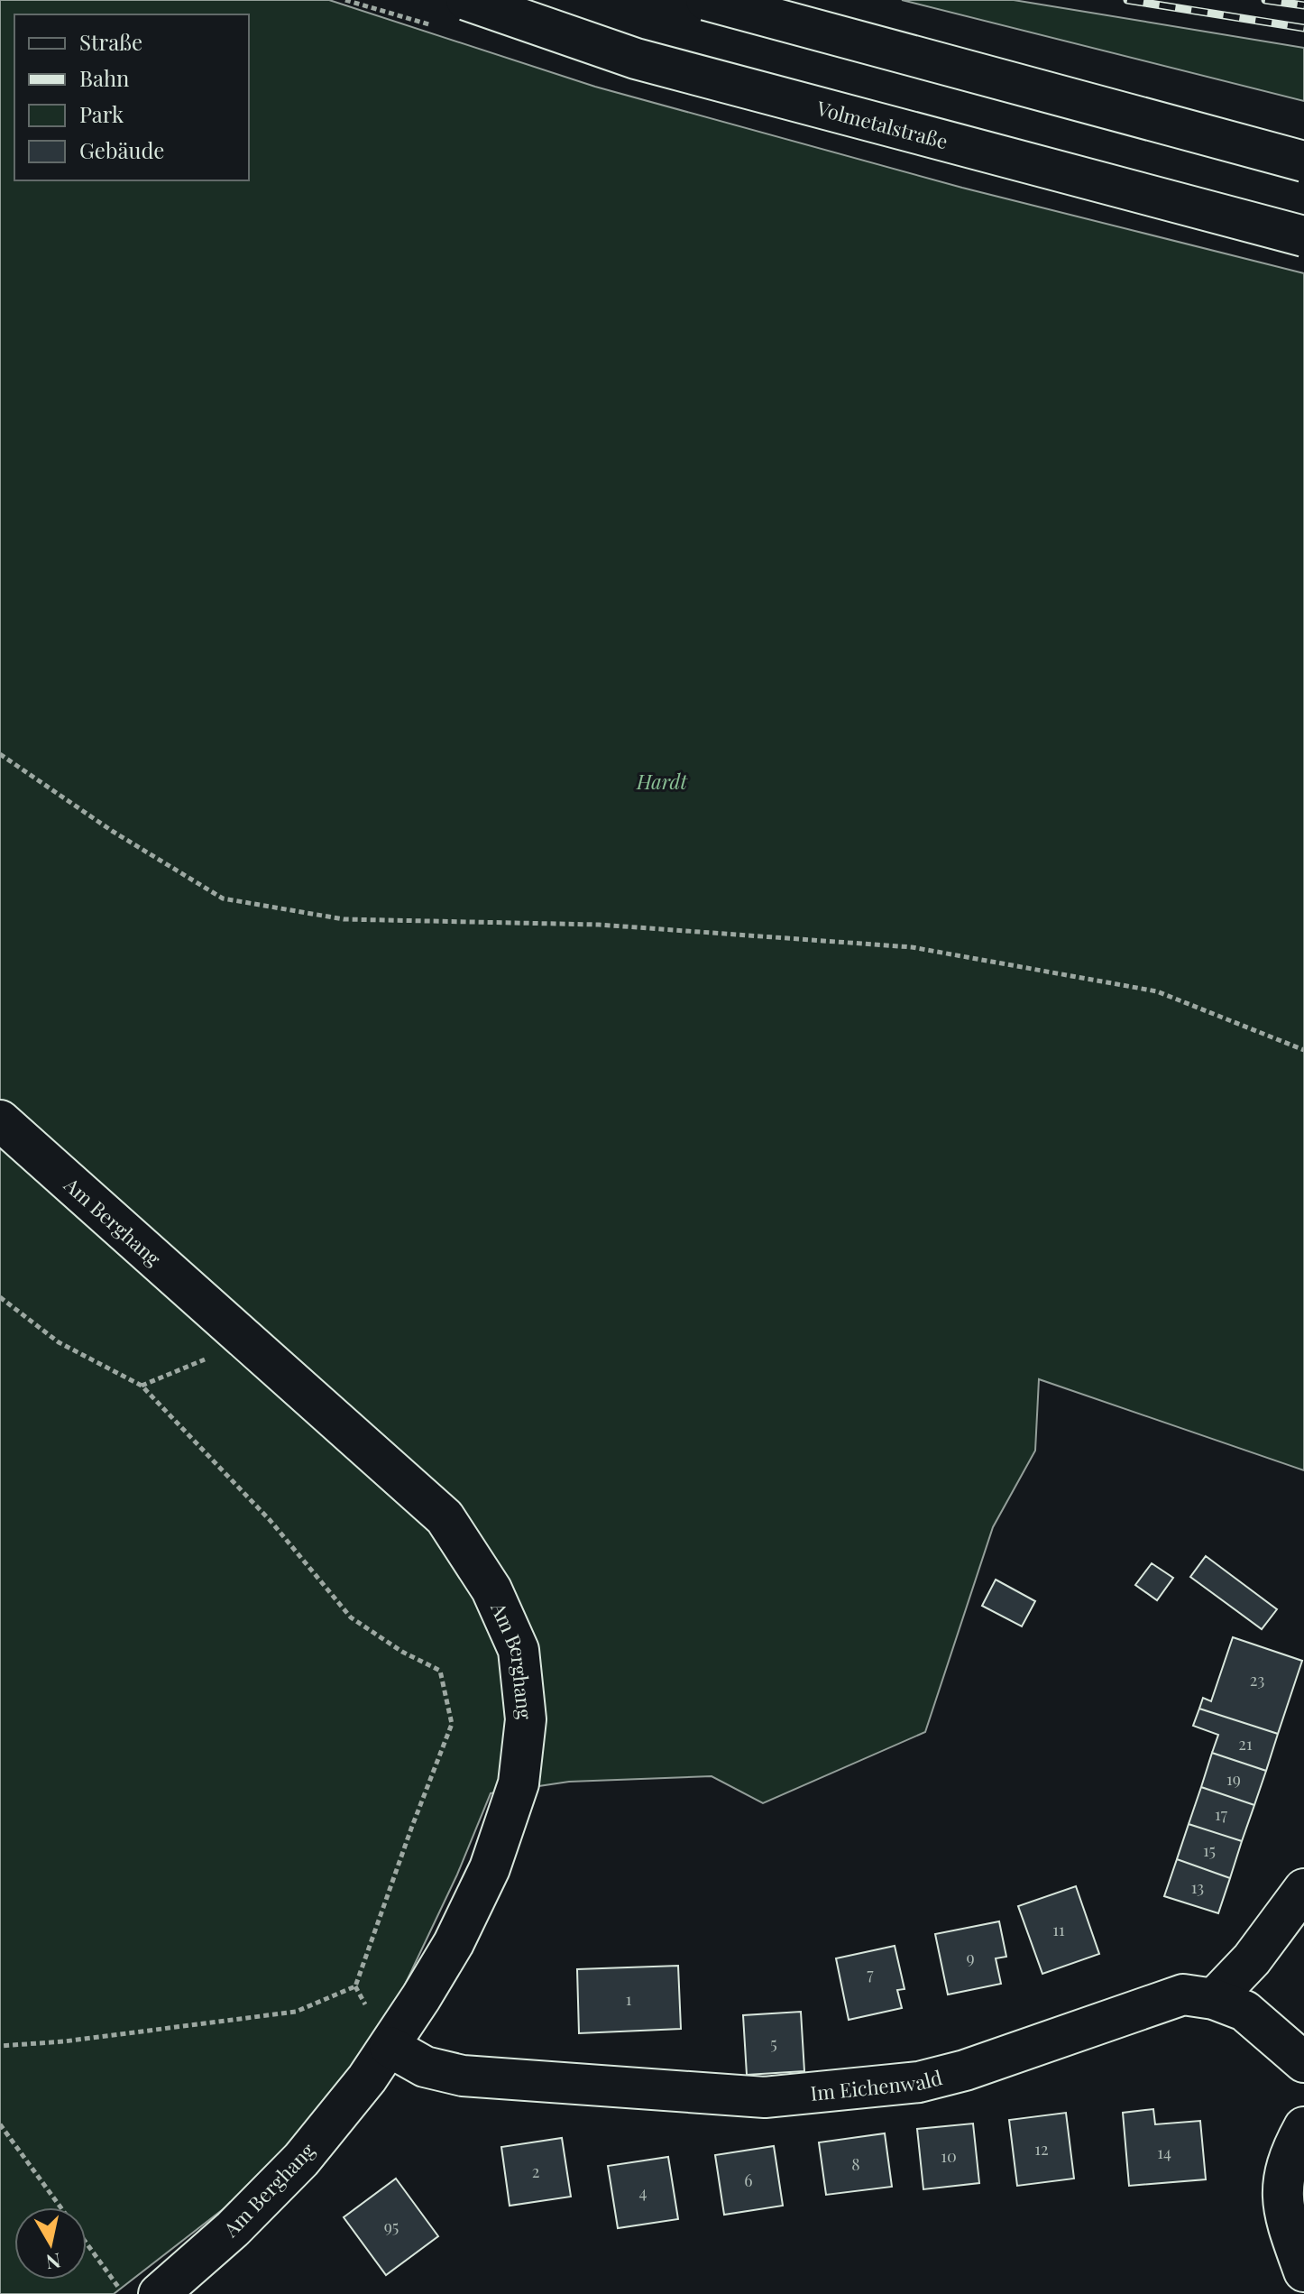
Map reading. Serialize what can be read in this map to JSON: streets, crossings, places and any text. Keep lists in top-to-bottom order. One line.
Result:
{"streets":{"street":["Volmetalstraße","Am Berghang","Im Eichenwald"]},"crossings":[["Am Berghang","Im Eichenwald"]],"parks":["Hardt"],"house_numbers":["23","21","19","17","15","13","11","9","7","1","5","12","14","10","8","2","6","4","95"],"legend":["Straße","Bahn","Park","Gebäude"],"north":"bottom"}
